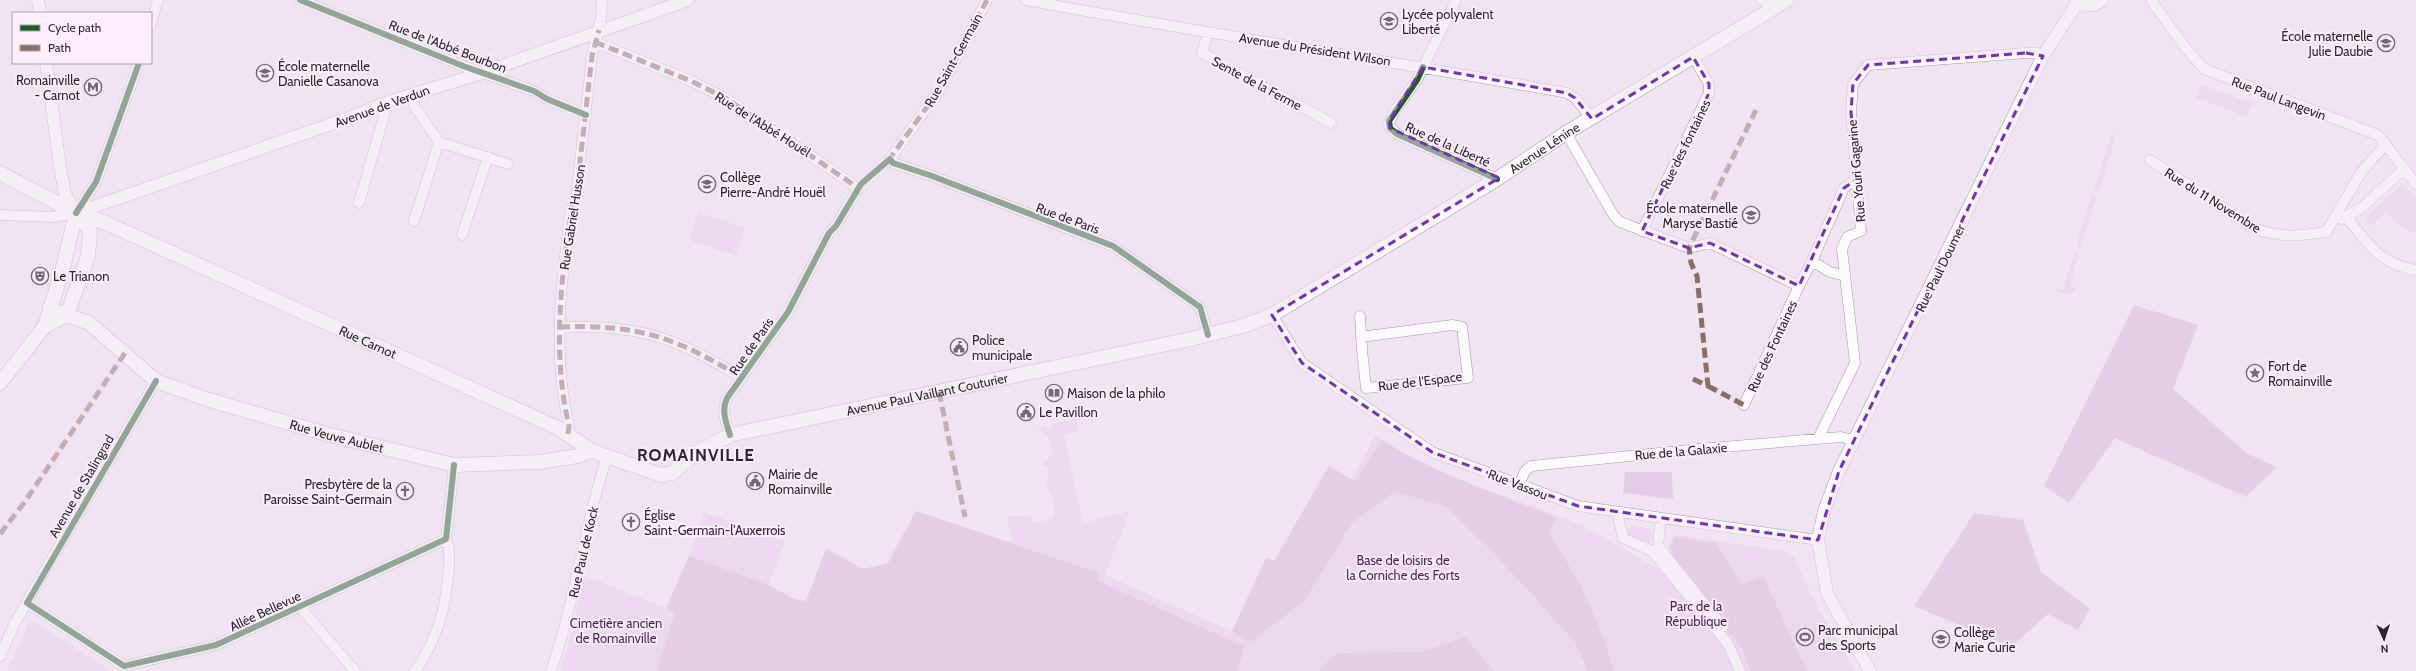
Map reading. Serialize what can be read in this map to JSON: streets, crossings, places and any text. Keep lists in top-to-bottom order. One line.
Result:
{"streets":{"main road":["Avenue Lénine","Rue Carnot","Avenue Paul Vaillant Couturier","Rue Veuve Aublet"],"street":["Rue de l'Abbé Bourbon","Avenue du Président Wilson","Rue Saint-Germain","Sente de la Ferme","Rue Paul Langevin","Avenue de Verdun","Rue de l'Abbé Houël","Rue de la Liberté","Rue des fontaines","Rue Youri Gagarine","Rue du 11 Novembre","Rue Gabriel Husson","Rue de Paris","Rue Paul Doumer","Rue des Fontaines","Rue de l'Espace","Rue de la Galaxie","Rue Vassou","Avenue de Stalingrad","Rue Paul de Kock","Allée Bellevue"]},"crossings":[["Rue de l'Abbé Bourbon","Avenue de Verdun"],["Rue de l'Abbé Bourbon","Rue Gabriel Husson"],["Avenue du Président Wilson","Sente de la Ferme"],["Avenue du Président Wilson","Rue de la Liberté"],["Avenue du Président Wilson","Avenue Lénine"],["Rue Saint-Germain","Rue de Paris"],["Avenue de Verdun","Rue Gabriel Husson"],["Avenue de Verdun","Rue Carnot"],["Rue de l'Abbé Houël","Rue Gabriel Husson"],["Rue de l'Abbé Houël","Rue de Paris"],["Rue de la Liberté","Avenue Lénine"],["Rue des fontaines","Avenue Lénine"],["Rue des fontaines","Rue des Fontaines"],["Avenue Lénine","Rue des Fontaines"],["Avenue Lénine","Rue Vassou"],["Rue Youri Gagarine","Rue Paul Doumer"],["Rue Youri Gagarine","Rue des Fontaines"],["Rue Youri Gagarine","Rue de la Galaxie"],["Rue Gabriel Husson","Rue Carnot"],["Rue de Paris","Avenue Paul Vaillant Couturier"],["Rue Paul Doumer","Rue de la Galaxie"],["Rue Paul Doumer","Rue Vassou"],["Rue Carnot","Avenue Paul Vaillant Couturier"],["Rue Carnot","Rue Veuve Aublet"],["Rue Carnot","Rue Paul de Kock"],["Rue de l'Espace","Rue Vassou"],["Rue Veuve Aublet","Avenue de Stalingrad"],["Rue de la Galaxie","Rue Vassou"],["Avenue de Stalingrad","Allée Bellevue"]],"districts":["ROMAINVILLE"],"parks":["Base de loisirs de la Corniche des Forts","Parc de la République","Cimetière ancien de Romainville"],"places":{"school or university":["Lycée polyvalent Liberté","École maternelle Julie Daubie","École maternelle Danielle Casanova","Collège Pierre-André Houël","École maternelle Maryse Bastié","Collège Marie Curie"],"metro station":["Romainville - Carnot"],"theatre":["Le Trianon"],"public building":["Police municipale","Le Pavillon","Mairie de Romainville"],"place":["Fort de Romainville"],"library":["Maison de la philo"],"church":["Presbytère de la Paroisse Saint-Germain","Église Saint-Germain-l'Auxerrois"],"sports":["Parc municipal des Sports"]},"legend":["Cycle path","Path"],"north":"bottom"}
